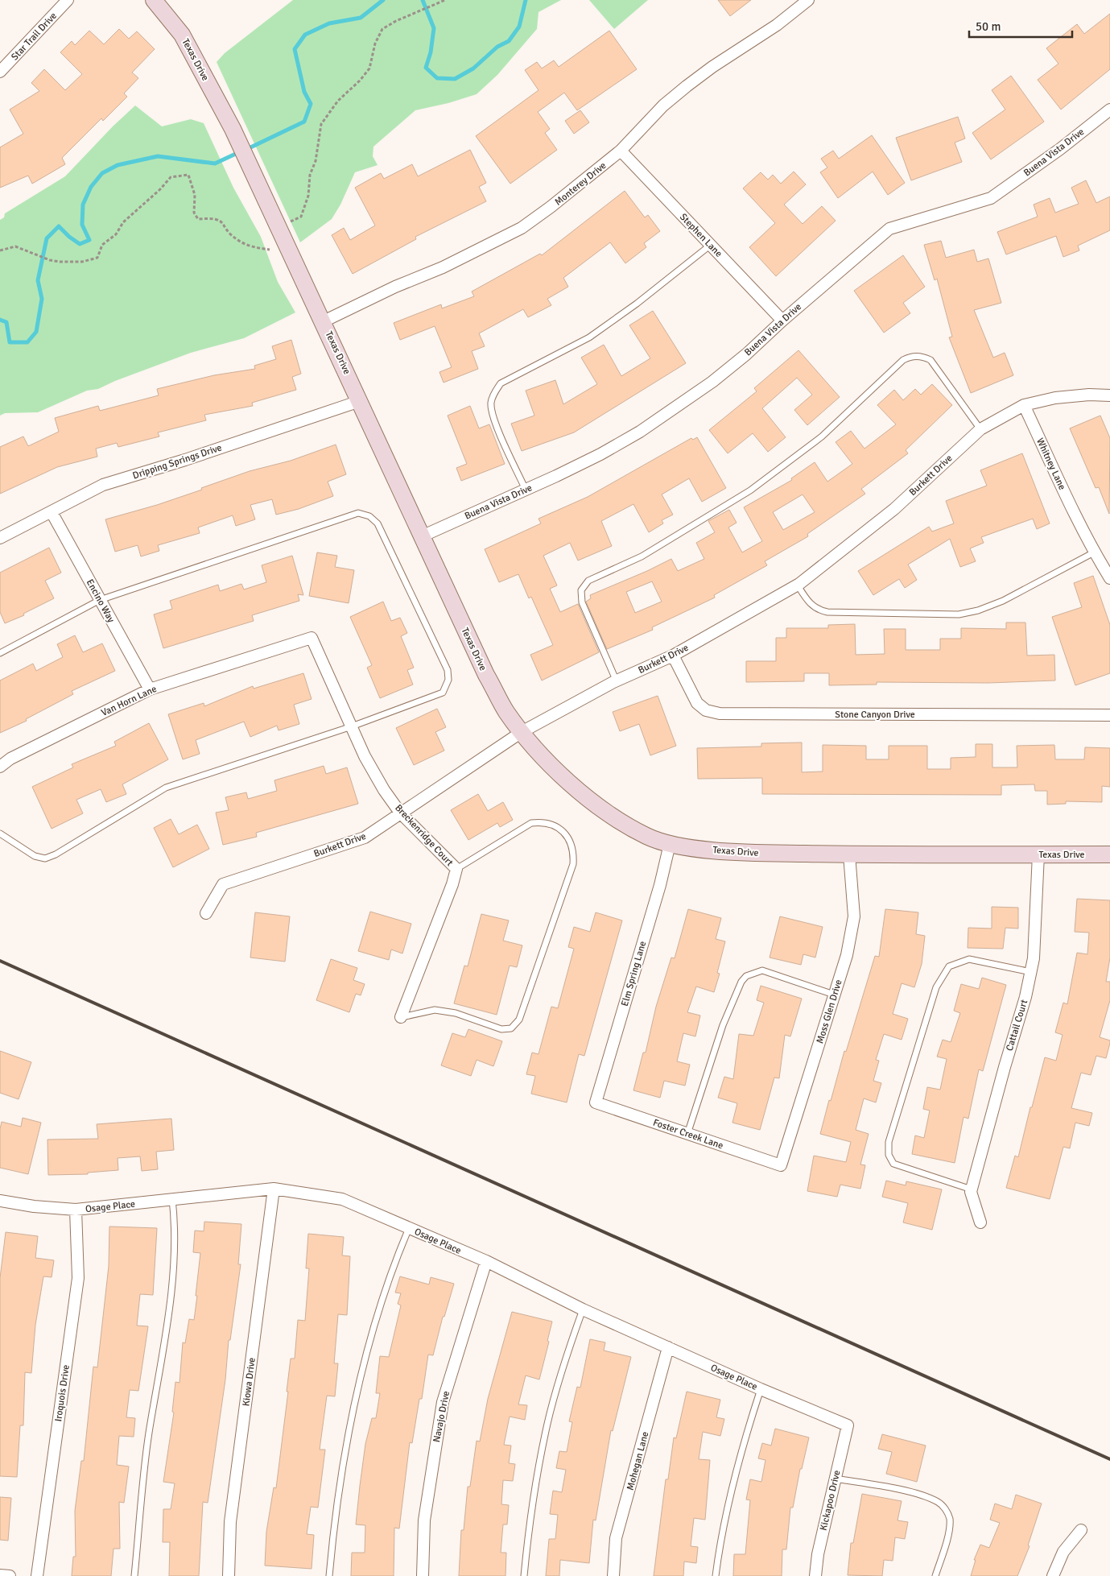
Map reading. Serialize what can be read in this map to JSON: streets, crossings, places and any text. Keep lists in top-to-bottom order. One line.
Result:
{"streets":{"street":["Star Trail Drive","Texas Drive","Buena Vista Drive","Monterey Drive","Stephen Lane","Dripping Springs Drive","Whitney Lane","Burkett Drive","Encino Way","Van Horn Lane","Stone Canyon Drive","Breckenridge Court","Elm Spring Lane","Moss Glen Drive","Cattail Court","Foster Creek Lane","Osage Place","Kiowa Drive","Iroquois Drive","Navajo Drive","Mohegan Lane","Kickapoo Drive"]},"crossings":[["Texas Drive","Buena Vista Drive"],["Texas Drive","Monterey Drive"],["Texas Drive","Dripping Springs Drive"],["Texas Drive","Burkett Drive"],["Texas Drive","Elm Spring Lane"],["Texas Drive","Moss Glen Drive"],["Texas Drive","Cattail Court"],["Buena Vista Drive","Stephen Lane"],["Monterey Drive","Stephen Lane"],["Dripping Springs Drive","Encino Way"],["Whitney Lane","Burkett Drive"],["Burkett Drive","Stone Canyon Drive"],["Burkett Drive","Breckenridge Court"],["Encino Way","Van Horn Lane"],["Van Horn Lane","Breckenridge Court"],["Elm Spring Lane","Foster Creek Lane"],["Moss Glen Drive","Foster Creek Lane"],["Osage Place","Kiowa Drive"],["Osage Place","Iroquois Drive"],["Osage Place","Navajo Drive"],["Osage Place","Mohegan Lane"],["Osage Place","Kickapoo Drive"]],"scale_bar":"50 m"}
